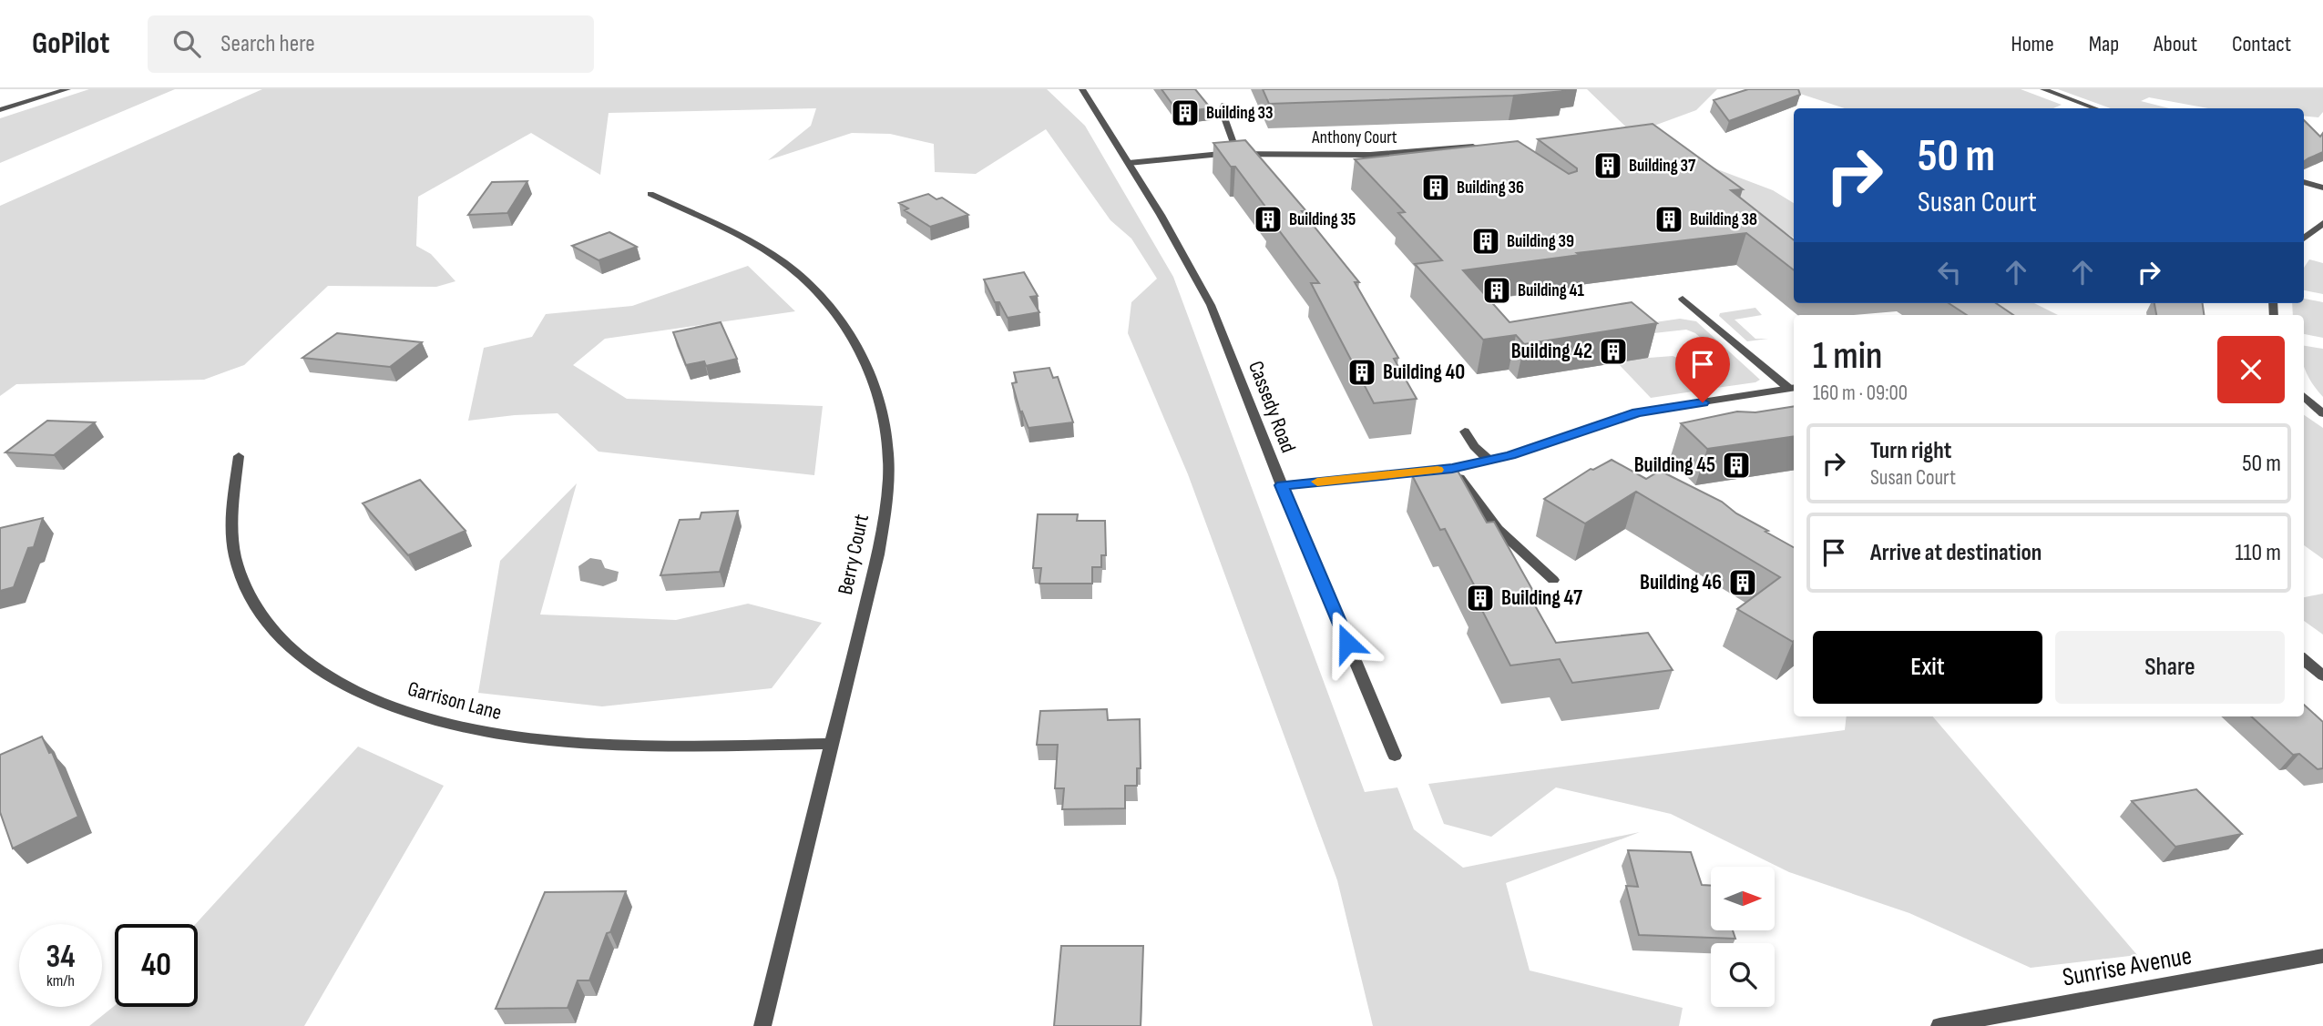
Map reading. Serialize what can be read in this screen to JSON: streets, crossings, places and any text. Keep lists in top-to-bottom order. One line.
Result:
{"streets":{"street":["Anthony Court","Cassedy Road","Berry Court","Garrison Lane","Sunrise Avenue"]},"crossings":[["Anthony Court","Cassedy Road"],["Berry Court","Garrison Lane"]],"places":{"building":["Building 33","Building 37","Building 36","Building 35","Building 38","Building 39","Building 41","Building 42","Building 40","Building 45","Building 46","Building 47"]},"north":"right","page":{"header":"GoPilot","search":"Search here","nav":["Home","Map","About","Contact"],"turn":["50 m","Susan Court"],"heading":["1 min","160 m · 09:00"],"list":[{"name":"Turn right","note":"Susan Court","value":"50 m"},{"name":"Arrive at destination","value":"110 m"}],"buttons":["Exit","Share"],"speed":"34 km/h","limit":"40"}}
